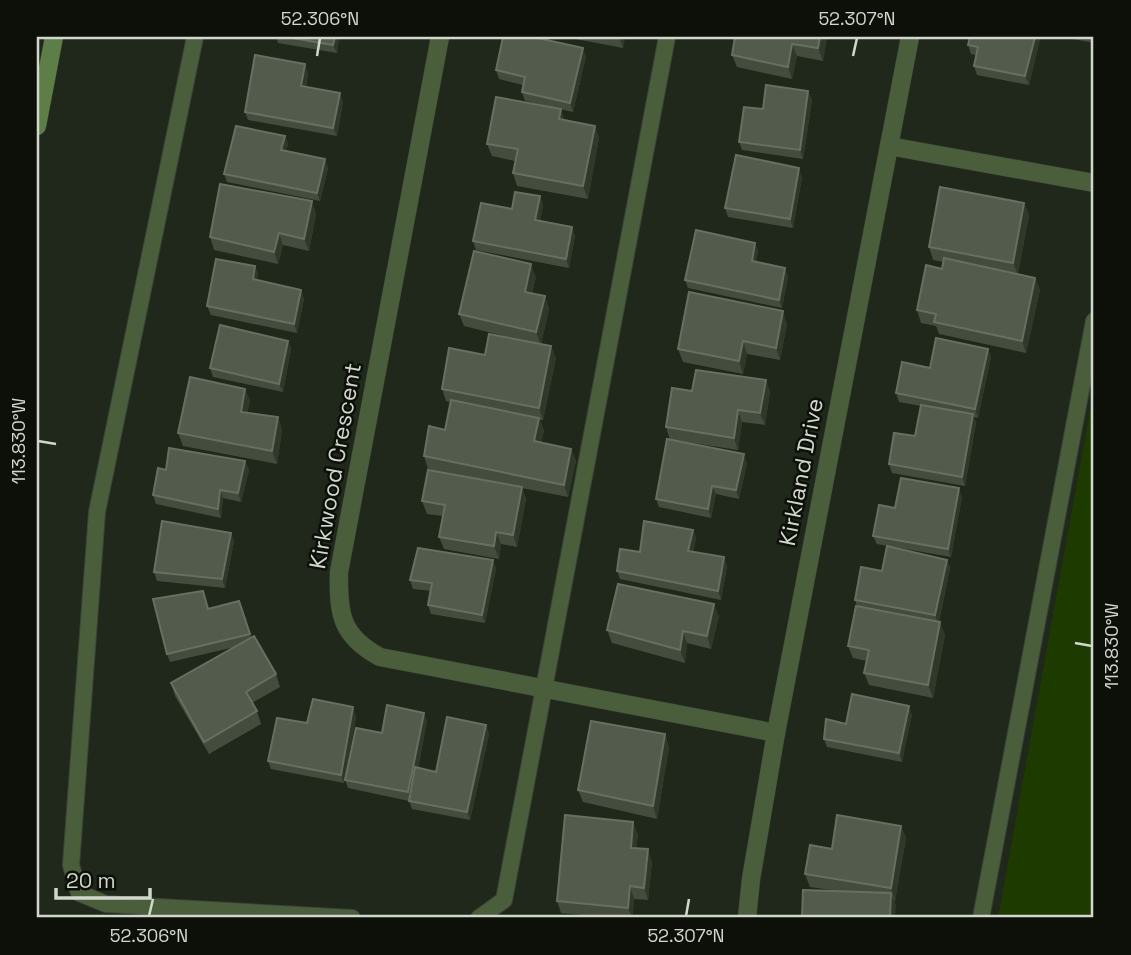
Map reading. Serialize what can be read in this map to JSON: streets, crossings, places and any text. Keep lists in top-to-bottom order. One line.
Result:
{"streets":{"street":["Kirkwood Crescent","Kirkland Drive"]},"crossings":[["Kirkwood Crescent","Kirkland Drive"]],"scale_bar":"20 m","coordinates":["52.306°N","52.307°N","113.830°W"]}
